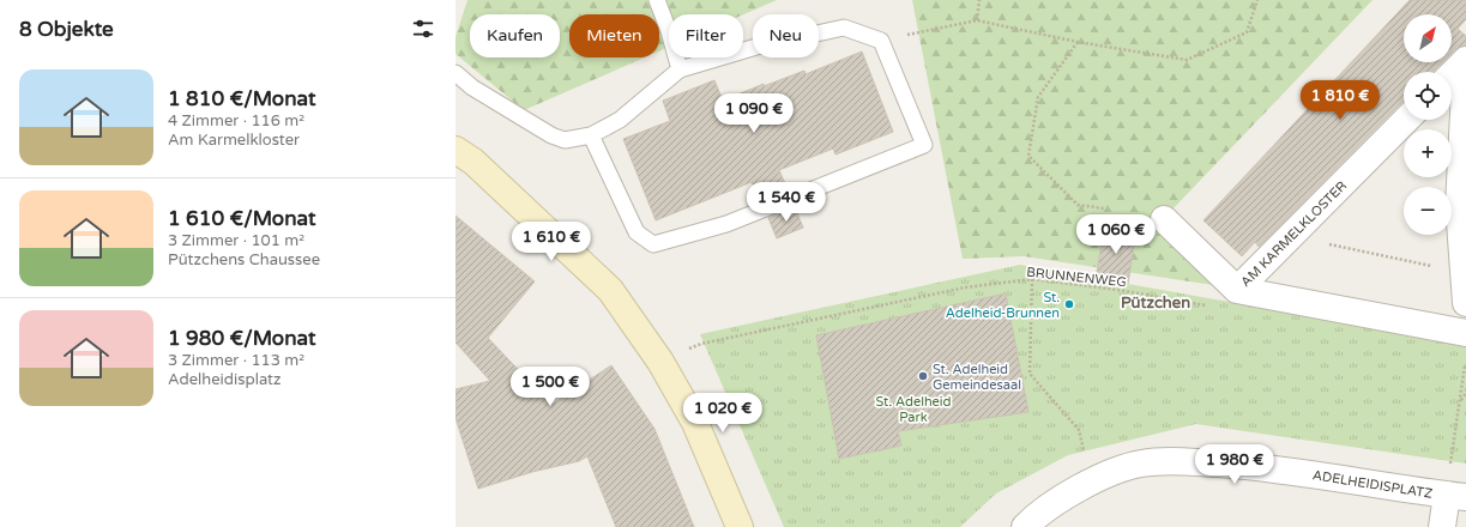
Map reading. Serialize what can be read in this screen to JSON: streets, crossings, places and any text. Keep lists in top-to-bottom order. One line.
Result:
{"streets":{"street":["AM KARMELKLOSTER","ADELHEIDISPLATZ"],"path":["BRUNNENWEG"]},"districts":["Pützchen"],"parks":["St. Adelheid Park"],"places":["St. Adelheid-Brunnen","St. Adelheid Gemeindesaal"],"north":"top right","page":{"heading":"8 Objekte","map_buttons":["+","−"],"chip":["Kaufen","Mieten","Filter","Neu"],"list":[{"name":"1 810 €/Monat","note":"4 Zimmer · 116 m² · Am Karmelkloster"},{"name":"1 610 €/Monat","note":"3 Zimmer · 101 m² · Pützchens Chaussee"},{"name":"1 980 €/Monat","note":"3 Zimmer · 113 m² · Adelheidisplatz"}],"price":["1 810 €","1 090 €","1 540 €","1 060 €","1 610 €","1 500 €","1 020 €","1 980 €"]}}
